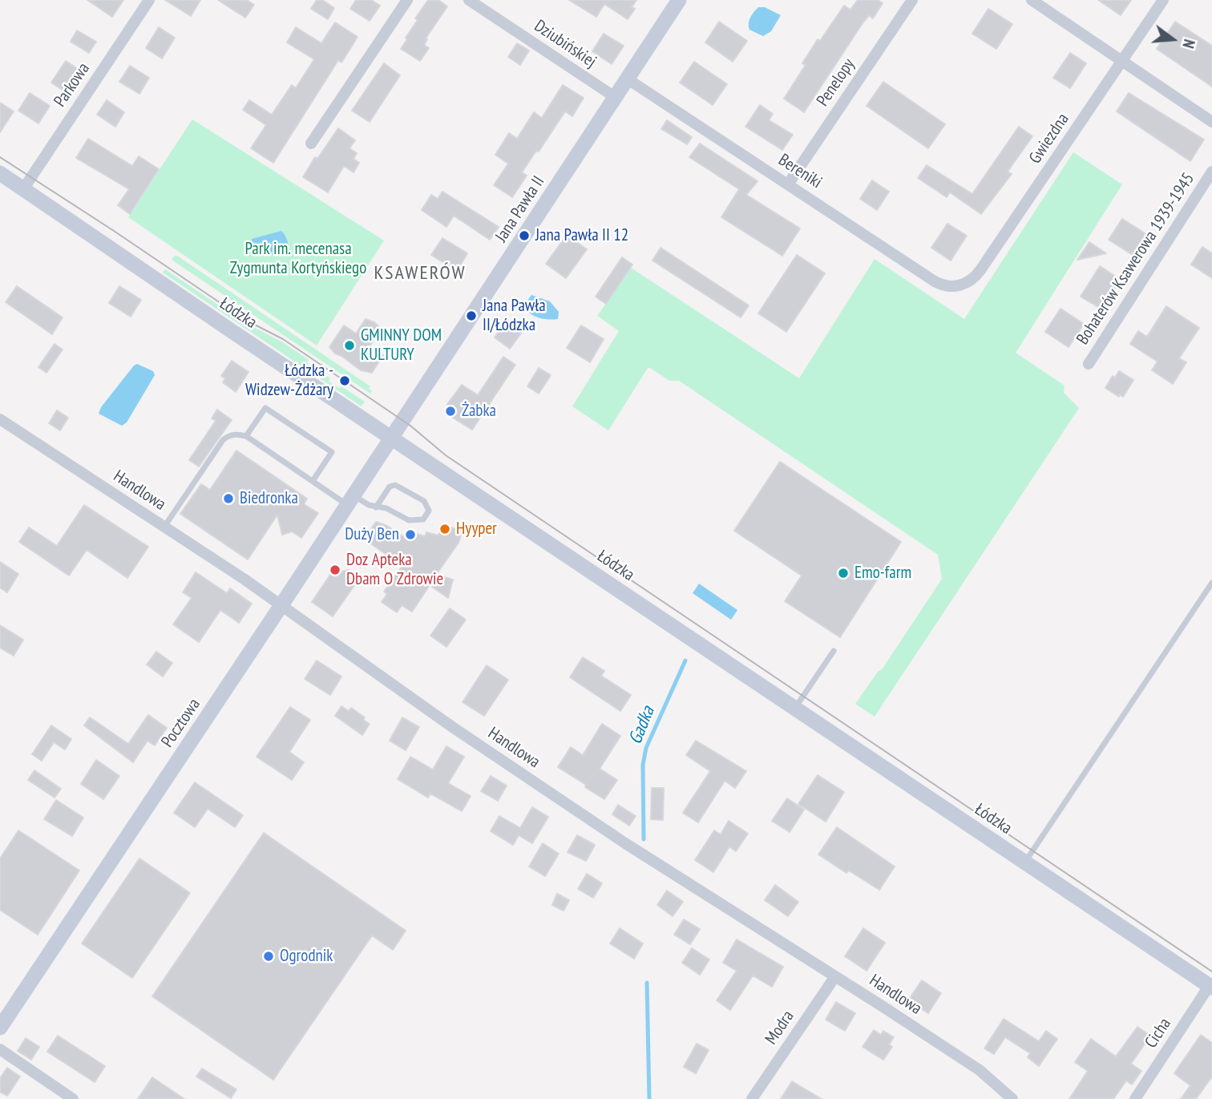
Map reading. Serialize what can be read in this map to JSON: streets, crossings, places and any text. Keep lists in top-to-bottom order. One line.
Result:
{"streets":{"main road":["Jana Pawła II","Łódzka","Pocztowa"],"street":["Dziubińskiej","Penelopy","Parkowa","Gwiezdna","Bereniki","Bohaterów Ksawerowa 1939-1945","Handlowa","Modra","Cicha"]},"crossings":[["Dziubińskiej","Jana Pawła II"],["Penelopy","Bereniki"],["Parkowa","Łódzka"],["Gwiezdna","Bereniki"],["Bereniki","Jana Pawła II"],["Jana Pawła II","Łódzka"],["Jana Pawła II","Pocztowa"],["Łódzka","Pocztowa"],["Łódzka","Cicha"],["Handlowa","Pocztowa"],["Handlowa","Modra"]],"districts":["KSAWERÓW"],"water":["Gadka"],"parks":["Park im. mecenasa Zygmunta Kortyńskiego"],"places":["Jana Pawła II 12","Jana Pawła II/Łódzka","GMINNY DOM KULTURY","Łódzka - Widzew-Żdżary","Żabka","Biedronka","Hyyper","Duży Ben","Doz Apteka Dbam O Zdrowie","Emo-farm","Ogrodnik"],"north":"right"}
